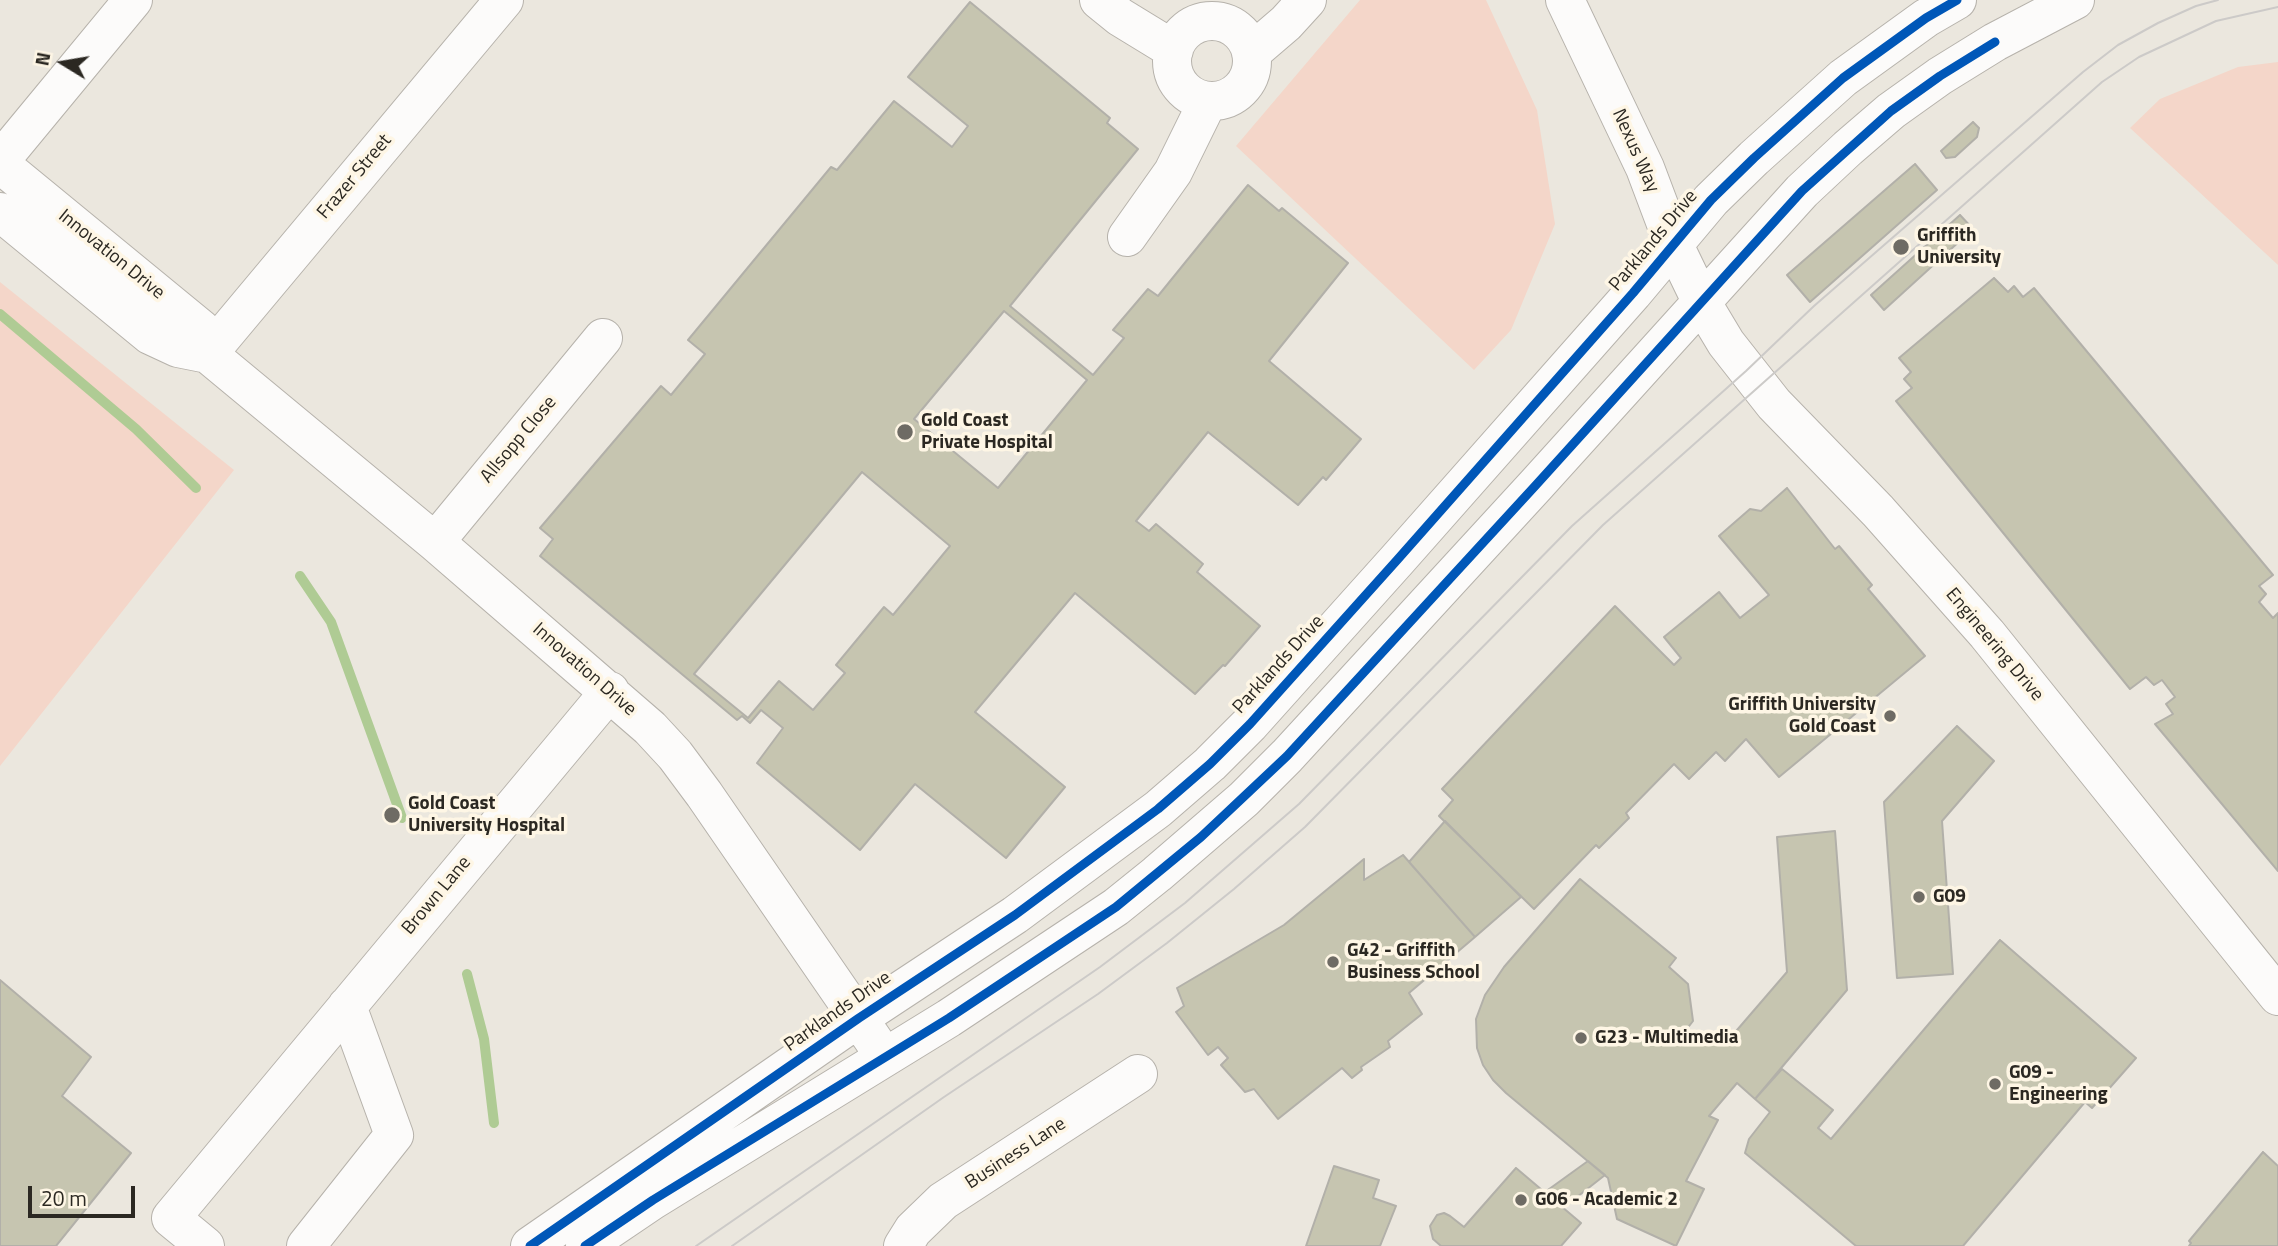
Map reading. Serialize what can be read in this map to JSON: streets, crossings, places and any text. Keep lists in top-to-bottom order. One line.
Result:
{"streets":{"street":["Nexus Way","Frazer Street","Parklands Drive","Innovation Drive","Allsopp Close","Engineering Drive","Brown Lane","Business Lane"]},"crossings":[["Nexus Way","Parklands Drive"],["Nexus Way","Engineering Drive"],["Frazer Street","Innovation Drive"],["Parklands Drive","Innovation Drive"],["Innovation Drive","Allsopp Close"],["Innovation Drive","Brown Lane"]],"places":["Griffith University","Gold Coast Private Hospital","Griffith University Gold Coast","Gold Coast University Hospital","G09","G42 - Griffith Business School","G23 - Multimedia","G09 - Engineering","G06 - Academic 2"],"scale_bar":"20 m","north":"left"}
